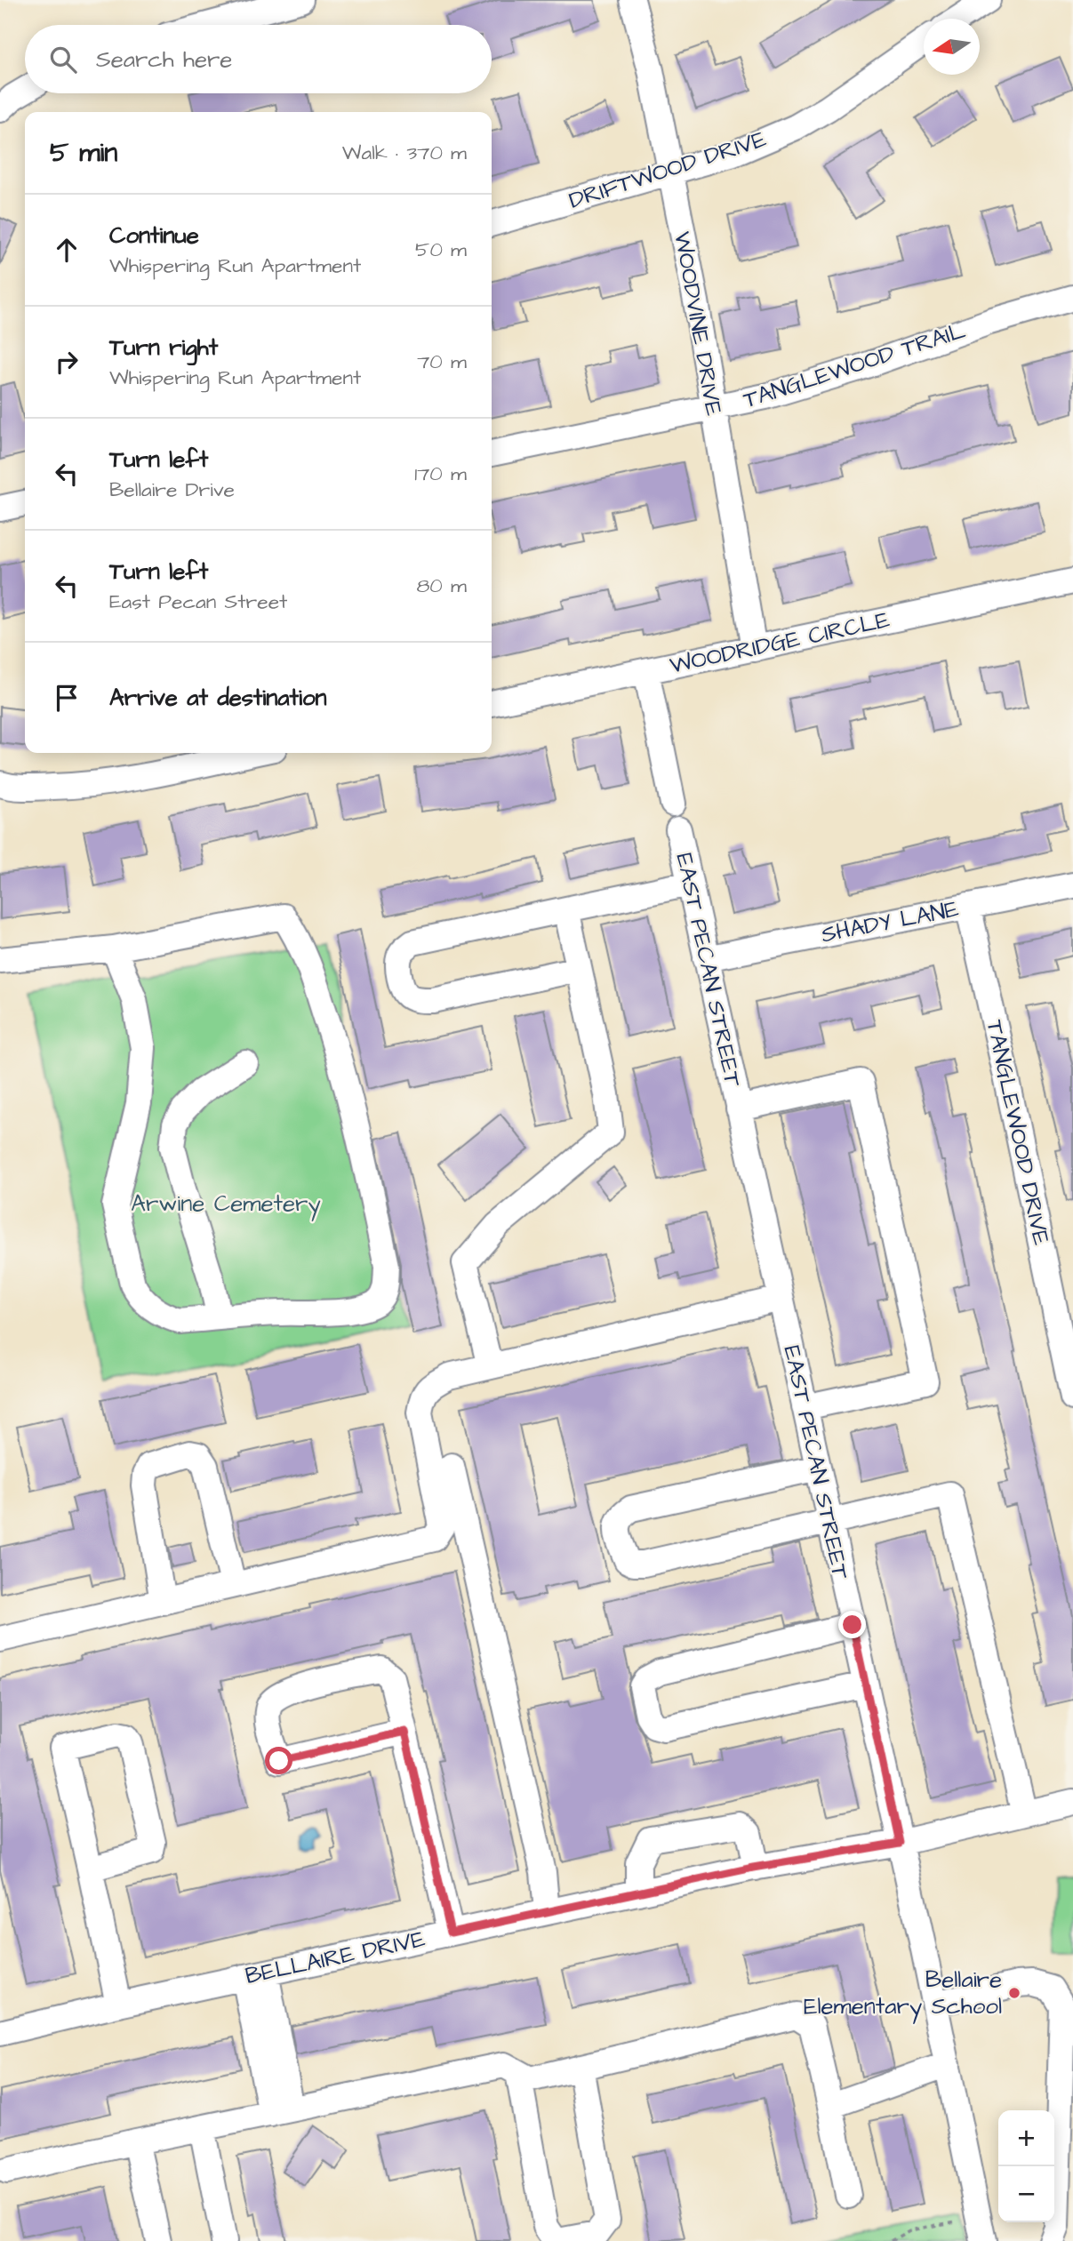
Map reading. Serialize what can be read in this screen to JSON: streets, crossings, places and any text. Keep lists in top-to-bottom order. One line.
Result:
{"streets":{"street":["DRIFTWOOD DRIVE","WOODVINE DRIVE","TANGLEWOOD TRAIL","WOODRIDGE CIRCLE","SHADY LANE","EAST PECAN STREET","TANGLEWOOD DRIVE","BELLAIRE DRIVE"]},"crossings":[["DRIFTWOOD DRIVE","WOODVINE DRIVE"],["WOODVINE DRIVE","TANGLEWOOD TRAIL"],["WOODVINE DRIVE","WOODRIDGE CIRCLE"],["SHADY LANE","EAST PECAN STREET"],["SHADY LANE","TANGLEWOOD DRIVE"],["EAST PECAN STREET","BELLAIRE DRIVE"]],"parks":["Arwine Cemetery"],"places":["Bellaire Elementary School"],"north":"left","page":{"search":"Search here","heading":["5 min","Walk · 370 m"],"list":[["Continue","Whispering Run Apartment","50 m"],["Turn right","Whispering Run Apartment","70 m"],["Turn left","Bellaire Drive","170 m"],["Turn left","East Pecan Street","80 m"],"Arrive at destination"],"map_buttons":["+","−"]}}
